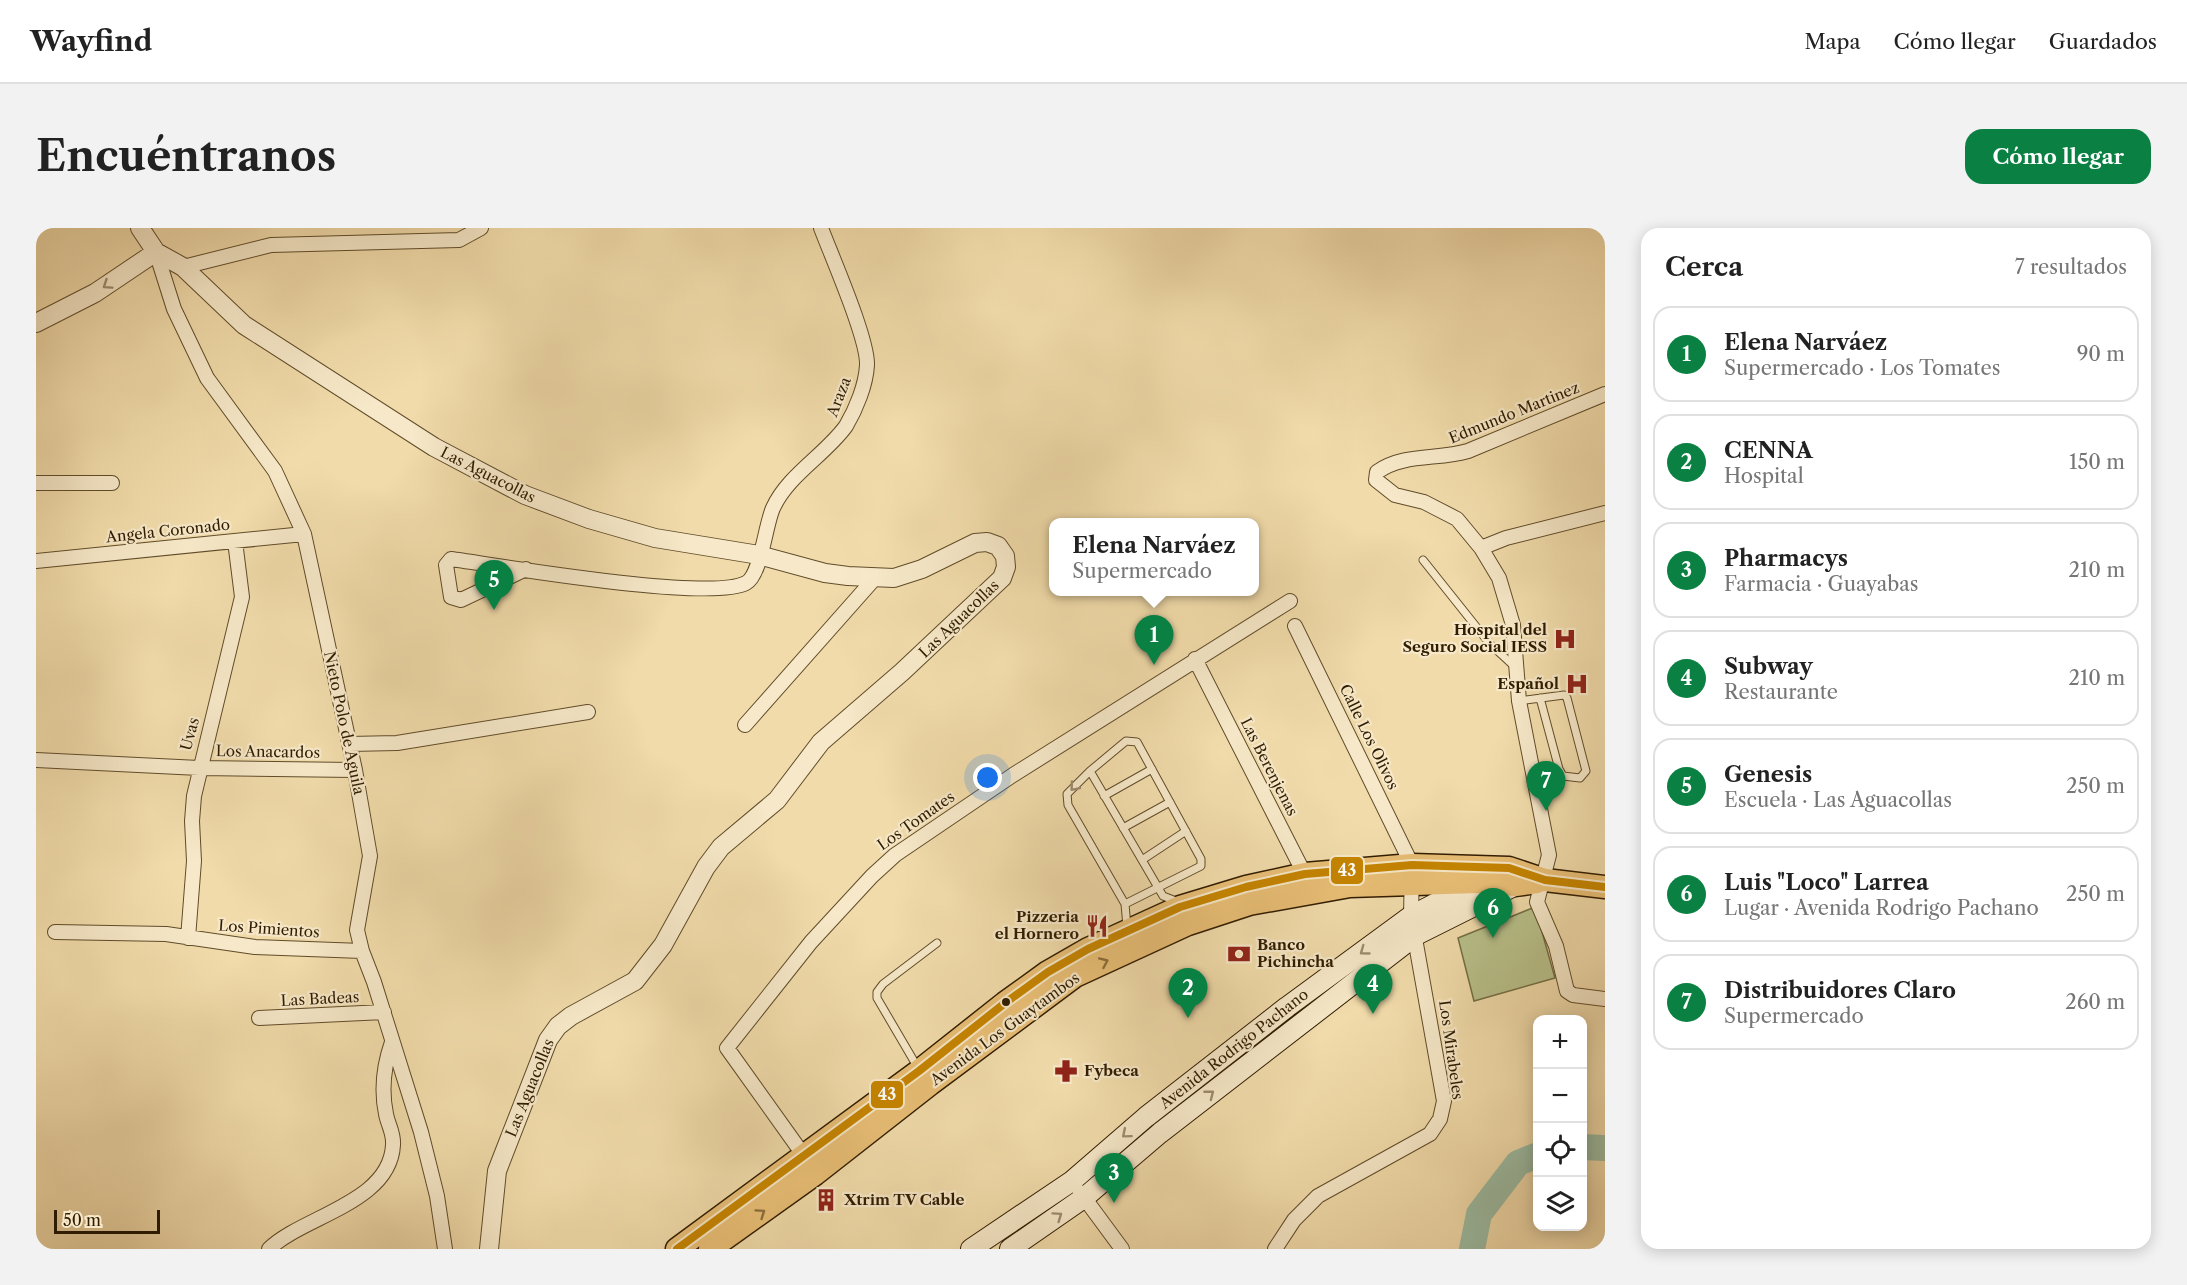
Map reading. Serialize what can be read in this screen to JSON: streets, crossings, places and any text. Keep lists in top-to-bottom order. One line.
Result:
{"streets":{"main road":["Avenida Los Guaytambos","Avenida Rodrigo Pachano"],"street":["Araza","Edmundo Martinez","Las Aguacollas","Angela Coronado","Nieto Polo de Aguila","Uvas","Calle Los Olivos","Los Anacardos","Las Berenjenas","Los Tomates","Los Pimientos","Las Badeas","Los Mirabeles"]},"crossings":[["Araza","Las Aguacollas"],["Edmundo Martinez","Avenida Los Guaytambos"],["Las Aguacollas","Nieto Polo de Aguila"],["Angela Coronado","Nieto Polo de Aguila"],["Angela Coronado","Uvas"],["Nieto Polo de Aguila","Los Anacardos"],["Nieto Polo de Aguila","Los Pimientos"],["Nieto Polo de Aguila","Las Badeas"],["Uvas","Los Anacardos"],["Uvas","Los Pimientos"],["Calle Los Olivos","Avenida Los Guaytambos"],["Calle Los Olivos","Los Mirabeles"],["Las Berenjenas","Los Tomates"],["Las Berenjenas","Avenida Los Guaytambos"],["Los Tomates","Avenida Los Guaytambos"],["Avenida Los Guaytambos","Avenida Rodrigo Pachano"],["Avenida Los Guaytambos","Los Mirabeles"],["Avenida Rodrigo Pachano","Los Mirabeles"]],"places":{"hospital":["Hospital del Seguro Social IESS","Español"],"restaurant":["Pizzeria el Hornero"],"bank":["Banco Pichincha"],"pharmacy":["Fybeca"],"building":["Xtrim TV Cable"]},"lines":["transit line 43"],"scale_bar":"50 m","page":{"header":"Wayfind","nav":["Mapa","Cómo llegar","Guardados"],"buttons":"Cómo llegar","title":"Encuéntranos","heading":["Cerca","7 resultados"],"list":[{"mark":"1","name":"Elena Narváez","note":"Supermercado · Los Tomates","value":"90 m"},{"mark":"2","name":"CENNA","note":"Hospital","value":"150 m"},{"mark":"3","name":"Pharmacys","note":"Farmacia · Guayabas","value":"210 m"},{"mark":"4","name":"Subway","note":"Restaurante","value":"210 m"},{"mark":"5","name":"Genesis","note":"Escuela · Las Aguacollas","value":"250 m"},{"mark":"6","name":"Luis \"Loco\" Larrea","note":"Lugar · Avenida Rodrigo Pachano","value":"250 m"},{"mark":"7","name":"Distribuidores Claro","note":"Supermercado","value":"260 m"}],"popup":["Elena Narváez","Supermercado"],"pins":["5","1","7","6","4","2","3"],"map_buttons":["+","−"],"scale":"50 m"}}
